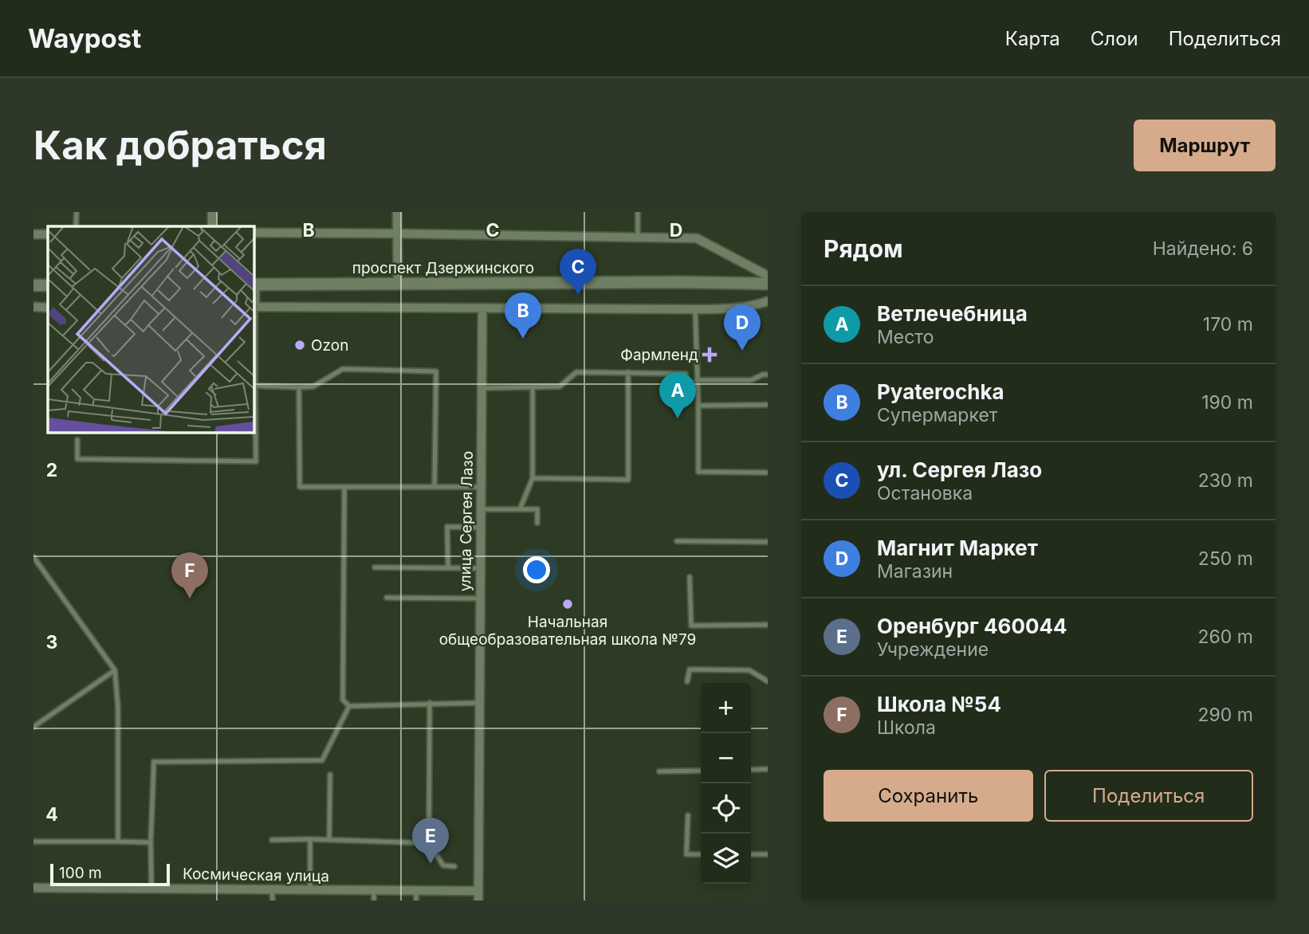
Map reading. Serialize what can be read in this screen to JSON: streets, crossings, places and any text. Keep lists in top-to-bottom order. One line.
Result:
{"streets":{"main road":["проспект Дзержинского"],"street":["улица Сергея Лазо","Космическая улица"]},"crossings":[["улица Сергея Лазо","Космическая улица"]],"places":{"other":["Ozon","Начальная общеобразовательная школа №79"],"health":["Фармленд"]},"scale_bar":"100 m","page":{"header":"Waypost","nav":["Карта","Слои","Поделиться"],"buttons":["Маршрут",["Сохранить","Поделиться"]],"title":"Как добраться","heading":["Рядом","Найдено: 6"],"pins":["C","B","D","A","F","E"],"list":[{"mark":"A","name":"Ветлечебница","note":"Место","value":"170 m"},{"mark":"B","name":"Pyaterochka","note":"Супермаркет","value":"190 m"},{"mark":"C","name":"ул. Сергея Лазо","note":"Остановка","value":"230 m"},{"mark":"D","name":"Магнит Маркет","note":"Магазин","value":"250 m"},{"mark":"E","name":"Оренбург 460044","note":"Учреждение","value":"260 m"},{"mark":"F","name":"Школа №54","note":"Школа","value":"290 m"}],"map_buttons":["+","−"],"scale":"100 m"},"grid":{"columns":["B","C","D"],"rows":["2","3","4"]}}
